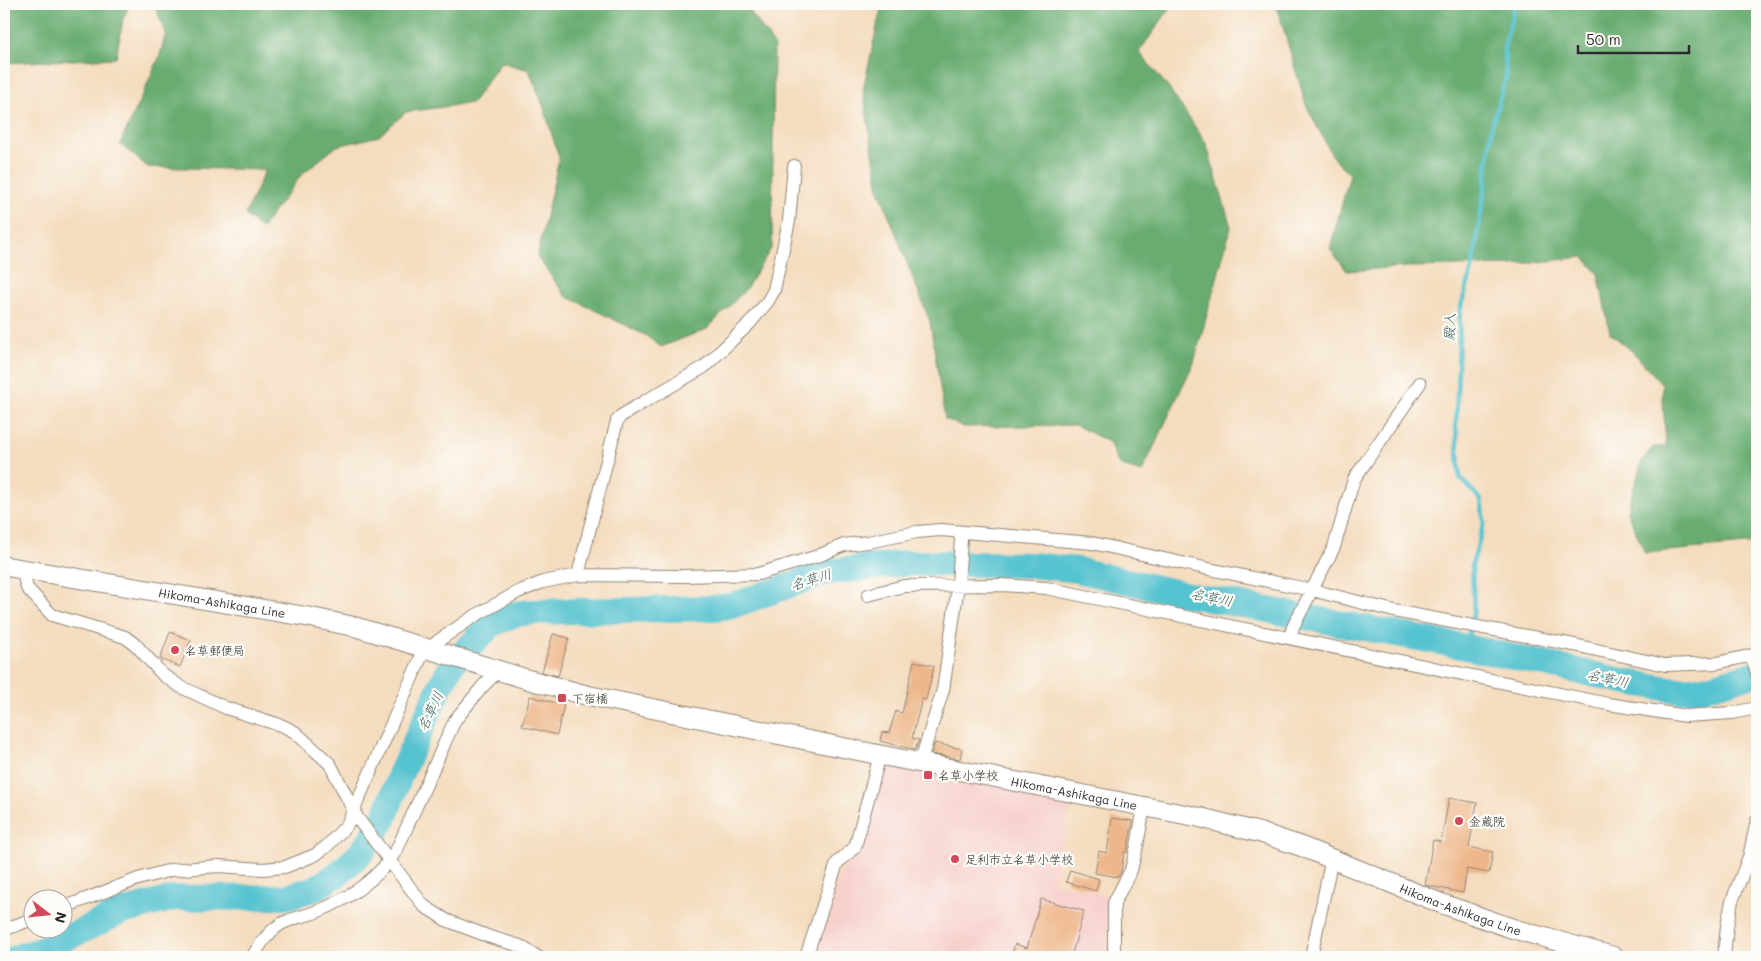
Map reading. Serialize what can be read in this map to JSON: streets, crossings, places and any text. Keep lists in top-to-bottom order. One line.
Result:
{"streets":{"main road":["Hikoma-Ashikaga Line"]},"water":["殿入","名草川"],"places":{"other":["名草郵便局","金蔵院","足利市立名草小学校"],"transit":["下宿橋","名草小学校"]},"scale_bar":"50 m","north":"right"}
